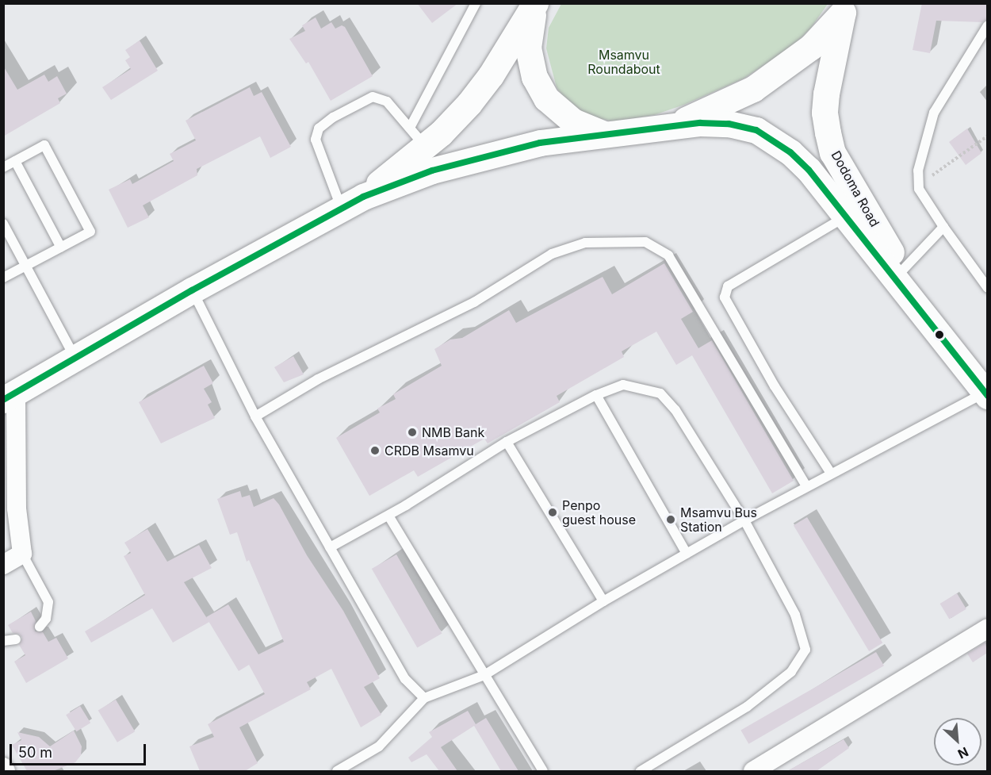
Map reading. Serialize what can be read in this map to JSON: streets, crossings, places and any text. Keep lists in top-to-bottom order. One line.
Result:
{"streets":{"highway":["Dodoma Road"]},"parks":["Msamvu Roundabout"],"places":["NMB Bank","CRDB Msamvu","Penpo guest house","Msamvu Bus Station"],"scale_bar":"50 m","north":"bottom right"}
